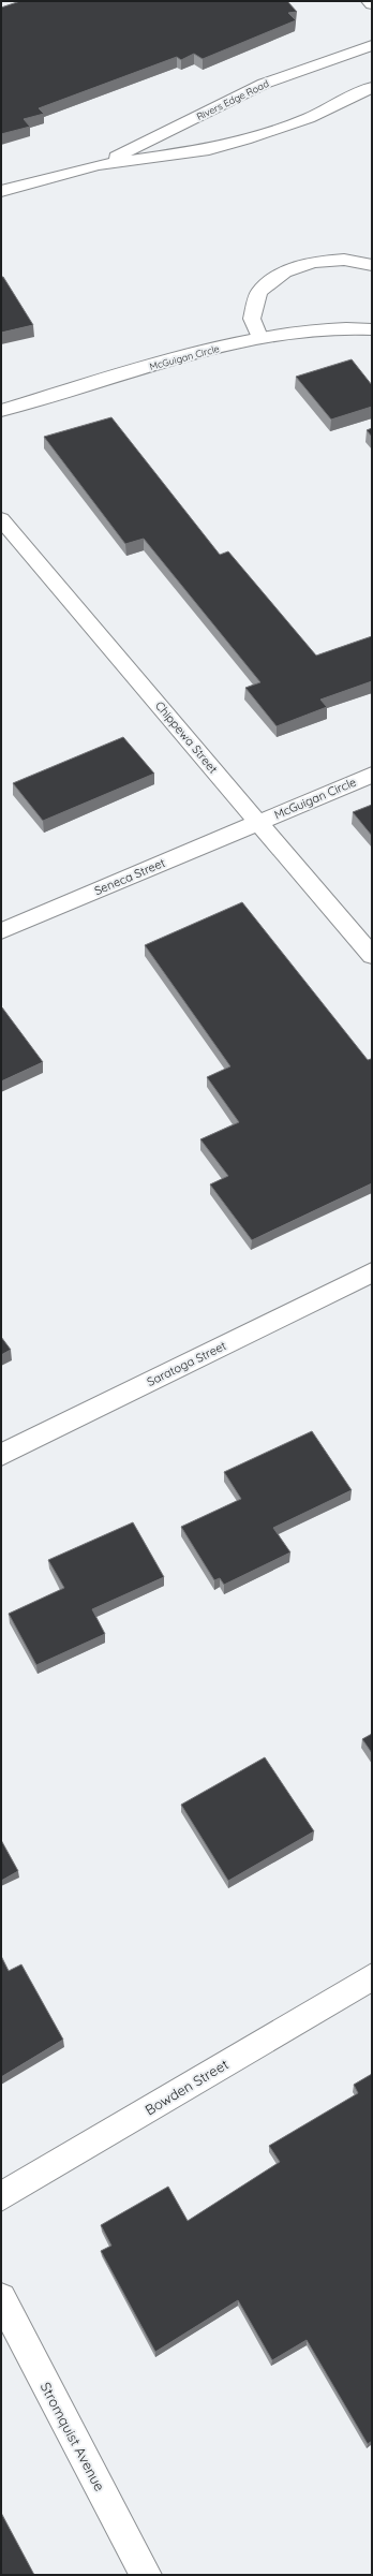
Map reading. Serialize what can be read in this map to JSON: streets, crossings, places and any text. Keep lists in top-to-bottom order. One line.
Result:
{"streets":{"street":["Rivers Edge Road","McGuigan Circle","Chippewa Street","Seneca Street","Saratoga Street","Bowden Street","Stromquist Avenue"]},"crossings":[["McGuigan Circle","Chippewa Street"],["McGuigan Circle","Seneca Street"],["Chippewa Street","Seneca Street"]]}
